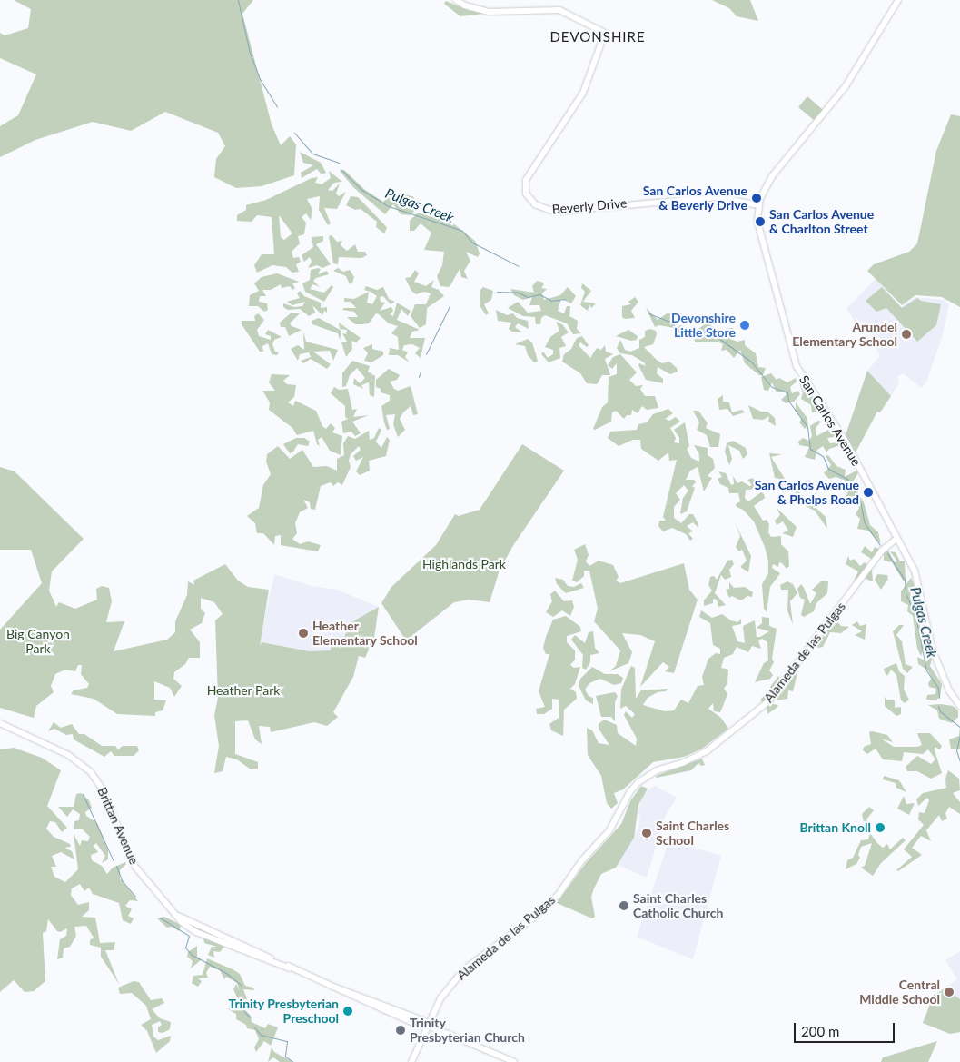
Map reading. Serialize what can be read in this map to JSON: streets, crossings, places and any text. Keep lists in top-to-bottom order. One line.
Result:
{"streets":{"main road":["Beverly Drive","San Carlos Avenue","Alameda de las Pulgas","Brittan Avenue"]},"crossings":[["Beverly Drive","San Carlos Avenue"],["San Carlos Avenue","Alameda de las Pulgas"],["Alameda de las Pulgas","Brittan Avenue"]],"districts":["DEVONSHIRE"],"water":["Pulgas Creek"],"parks":["Highlands Park","Big Canyon Park","Heather Park"],"places":["San Carlos Avenue & Beverly Drive","San Carlos Avenue & Charlton Street","Devonshire Little Store","Arundel Elementary School","San Carlos Avenue & Phelps Road","Heather Elementary School","Brittan Knoll","Saint Charles School","Saint Charles Catholic Church","Central Middle School","Trinity Presbyterian Preschool","Trinity Presbyterian Church"],"scale_bar":"200 m"}
